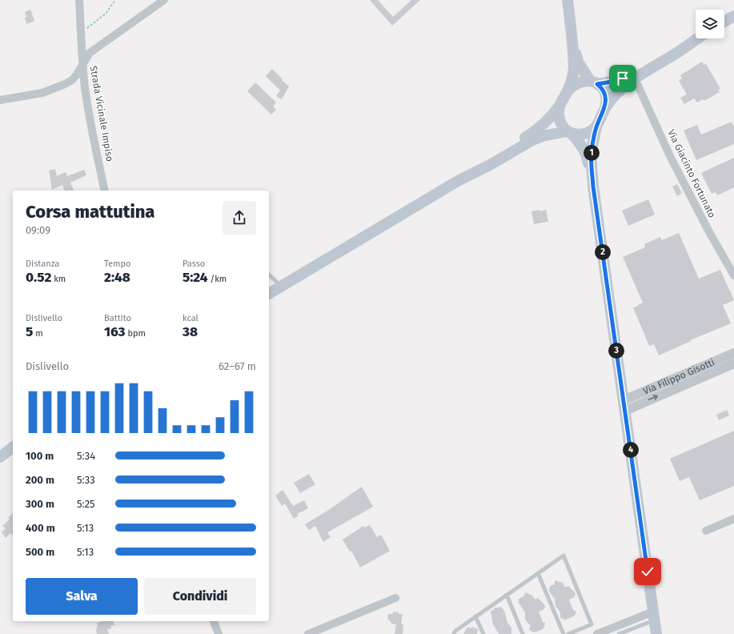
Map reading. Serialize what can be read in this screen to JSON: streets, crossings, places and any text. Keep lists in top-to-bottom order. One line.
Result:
{"streets":{"street":["Strada Vicinale Impiso","Via Giacinto Fortunato","Via Filippo Gisotti"]},"page":{"pins":["1","2","3","4"],"heading":["Corsa mattutina","09:09"],"stats":[["Distanza","0.52 km"],["Tempo","2:48"],["Passo","5:24 /km"],["Dislivello","5 m"],["Battito","163 bpm"],["kcal","38"]],"chart":["Dislivello","62–67 m"],"list":[{"name":"100 m","note":"5:34"},{"name":"200 m","note":"5:33"},{"name":"300 m","note":"5:25"},{"name":"400 m","note":"5:13"},{"name":"500 m","note":"5:13"}],"buttons":["Salva","Condividi"]}}
